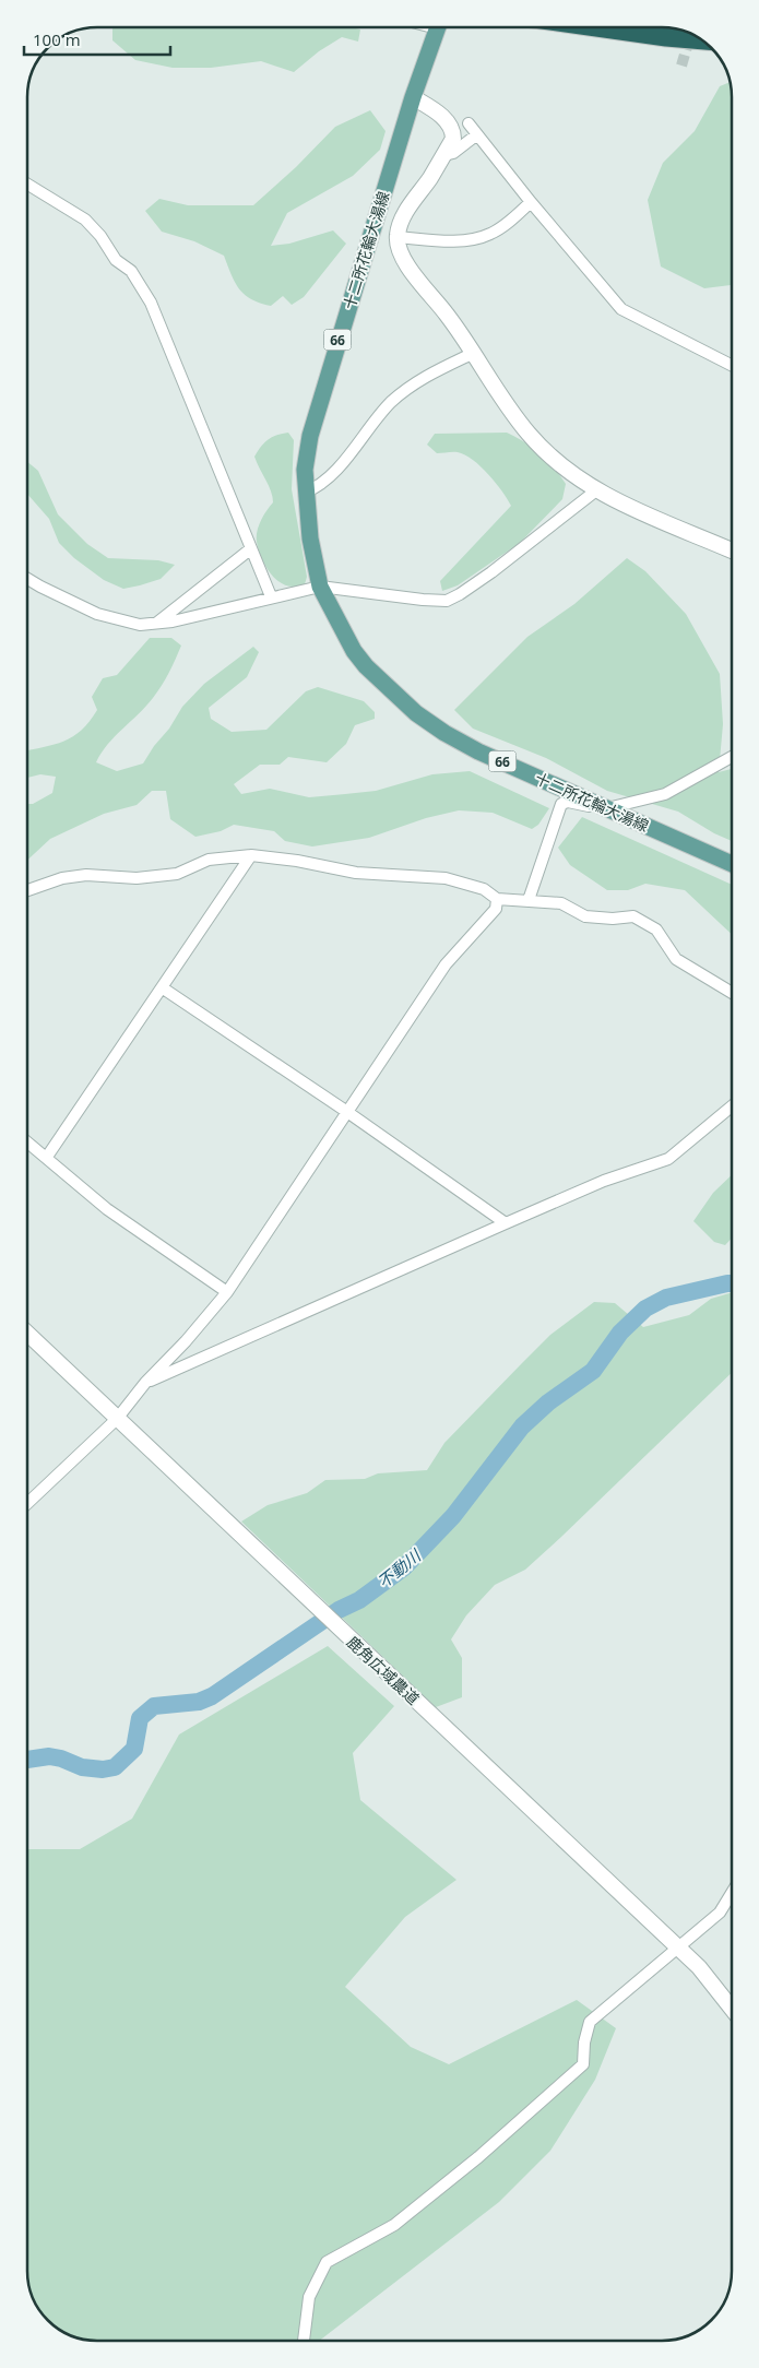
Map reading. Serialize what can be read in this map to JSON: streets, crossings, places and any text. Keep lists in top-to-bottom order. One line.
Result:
{"streets":{"main road":["十二所花輪大湯線","66"],"street":["鹿角広域農道"]},"water":["不動川"],"scale_bar":"100 m"}
